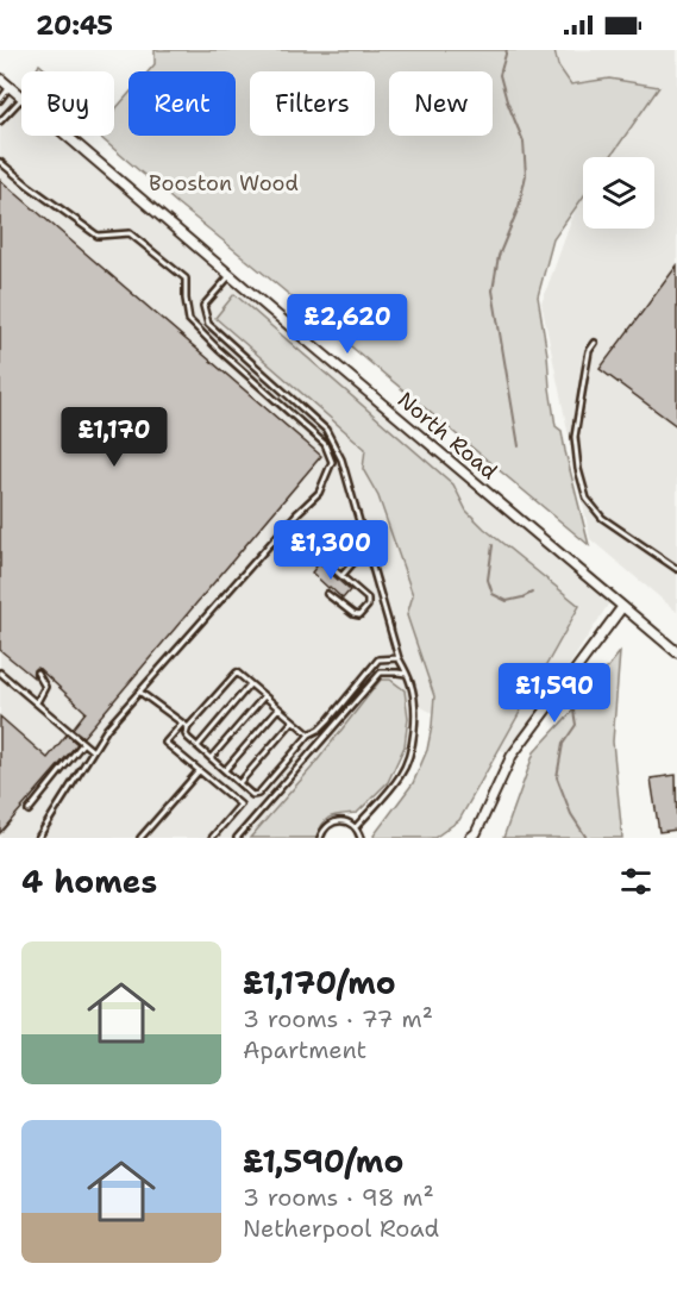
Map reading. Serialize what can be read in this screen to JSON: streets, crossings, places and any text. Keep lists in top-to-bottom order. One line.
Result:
{"streets":{"street":["North Road"]},"parks":["Booston Wood"],"page":{"status":"20:45","chip":["Buy","Rent","Filters","New"],"price":["£2,620","£1,170","£1,300","£1,590"],"heading":"4 homes","list":[{"name":"£1,170/mo","note":"3 rooms · 77 m² · Apartment"},{"name":"£1,590/mo","note":"3 rooms · 98 m² · Netherpool Road"}]}}
